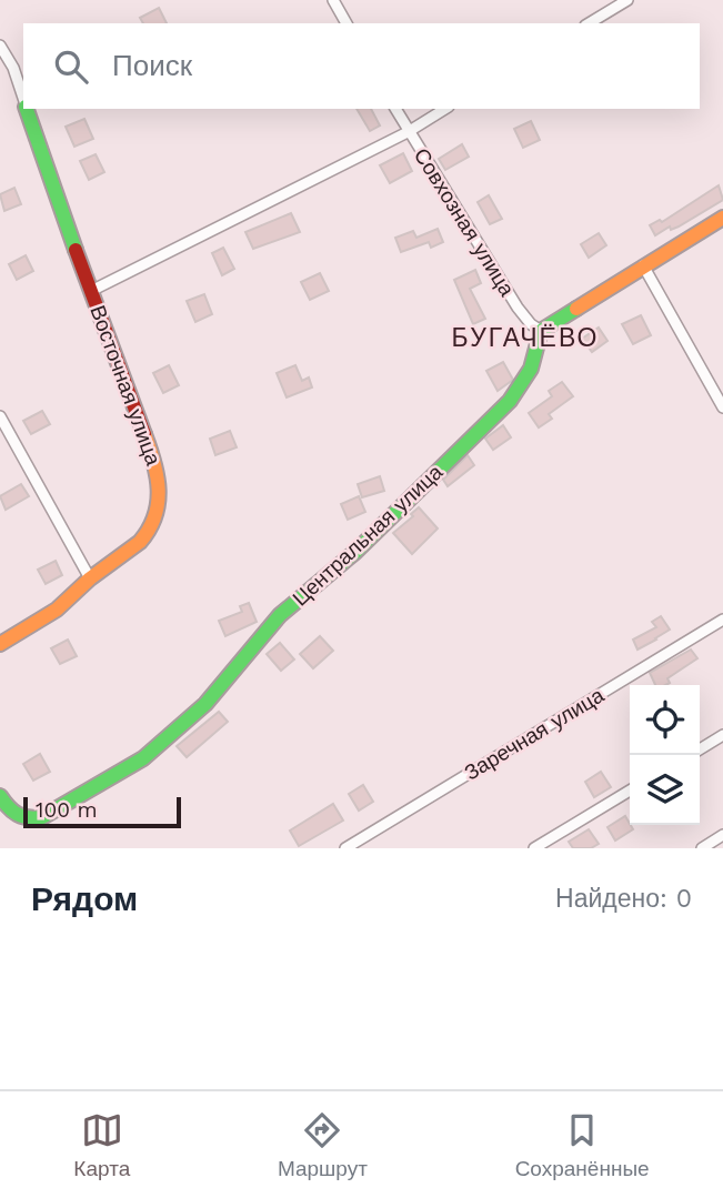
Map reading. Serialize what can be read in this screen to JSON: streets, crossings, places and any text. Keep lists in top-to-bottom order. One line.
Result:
{"streets":{"street":["Совхозная улица","Восточная улица","Центральная улица","Заречная улица"]},"crossings":[["Совхозная улица","Центральная улица"]],"districts":["БУГАЧЁВО"],"scale_bar":"100 m","page":{"search":"Поиск","scale":"100 m","heading":["Рядом","Найдено: 0"],"nav":["Карта","Маршрут","Сохранённые"]}}
